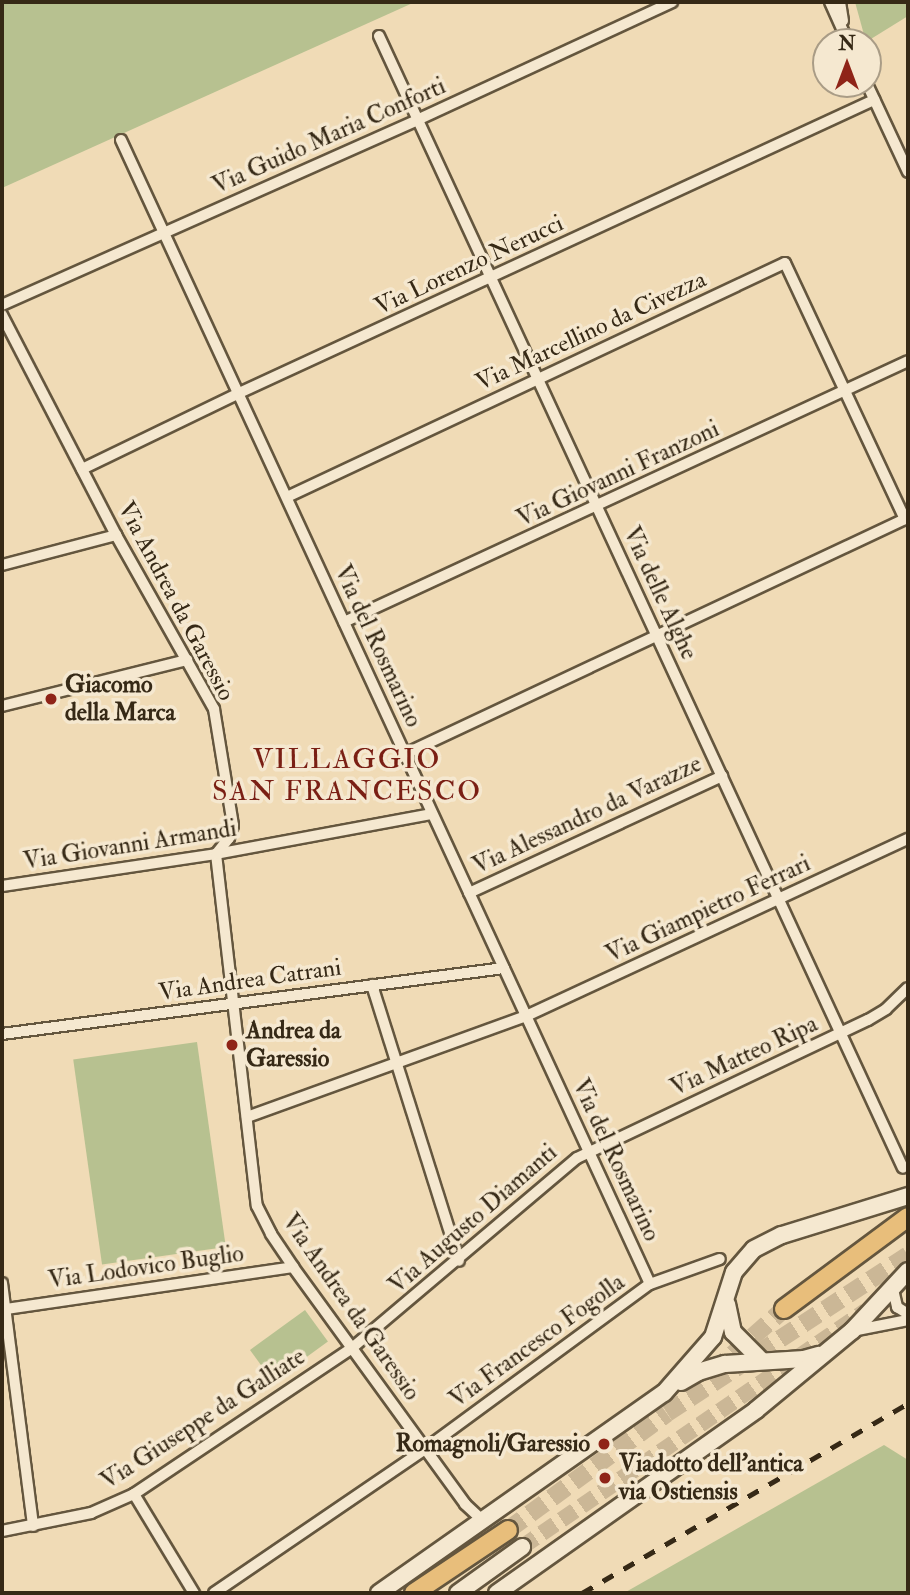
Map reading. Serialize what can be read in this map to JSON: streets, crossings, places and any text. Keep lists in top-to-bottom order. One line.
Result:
{"streets":{"street":["Via Guido Maria Conforti","Via Lorenzo Nerucci","Via Marcellino da Civezza","Via Giovanni Franzoni","Via delle Alghe","Via Andrea da Garessio","Via del Rosmarino","Via Alessandro da Varazze","Via Giovanni Armandi","Via Giampietro Ferrari","Via Andrea Catrani","Via Matteo Ripa","Via Augusto Diamanti","Via Lodovico Buglio","Via Francesco Fogolla","Via Giuseppe da Galliate"]},"crossings":[["Via Guido Maria Conforti","Via delle Alghe"],["Via Guido Maria Conforti","Via del Rosmarino"],["Via Lorenzo Nerucci","Via delle Alghe"],["Via Lorenzo Nerucci","Via Andrea da Garessio"],["Via Lorenzo Nerucci","Via del Rosmarino"],["Via Marcellino da Civezza","Via Giovanni Franzoni"],["Via Marcellino da Civezza","Via delle Alghe"],["Via Marcellino da Civezza","Via del Rosmarino"],["Via Giovanni Franzoni","Via delle Alghe"],["Via Giovanni Franzoni","Via del Rosmarino"],["Via delle Alghe","Via Alessandro da Varazze"],["Via delle Alghe","Via Giampietro Ferrari"],["Via delle Alghe","Via Matteo Ripa"],["Via Andrea da Garessio","Via Giovanni Armandi"],["Via Andrea da Garessio","Via Giampietro Ferrari"],["Via Andrea da Garessio","Via Andrea Catrani"],["Via Andrea da Garessio","Via Augusto Diamanti"],["Via Andrea da Garessio","Via Lodovico Buglio"],["Via Andrea da Garessio","Via Francesco Fogolla"],["Via Andrea da Garessio","Via Giuseppe da Galliate"],["Via del Rosmarino","Via Alessandro da Varazze"],["Via del Rosmarino","Via Giovanni Armandi"],["Via del Rosmarino","Via Giampietro Ferrari"],["Via del Rosmarino","Via Andrea Catrani"],["Via del Rosmarino","Via Matteo Ripa"],["Via del Rosmarino","Via Augusto Diamanti"],["Via del Rosmarino","Via Francesco Fogolla"],["Via Matteo Ripa","Via Augusto Diamanti"],["Via Augusto Diamanti","Via Giuseppe da Galliate"]],"districts":["VILLAGGIO SAN FRANCESCO"],"places":["Giacomo della Marca","Andrea da Garessio","Romagnoli/Garessio","Viadotto dell'antica via Ostiensis"],"north":"top"}
